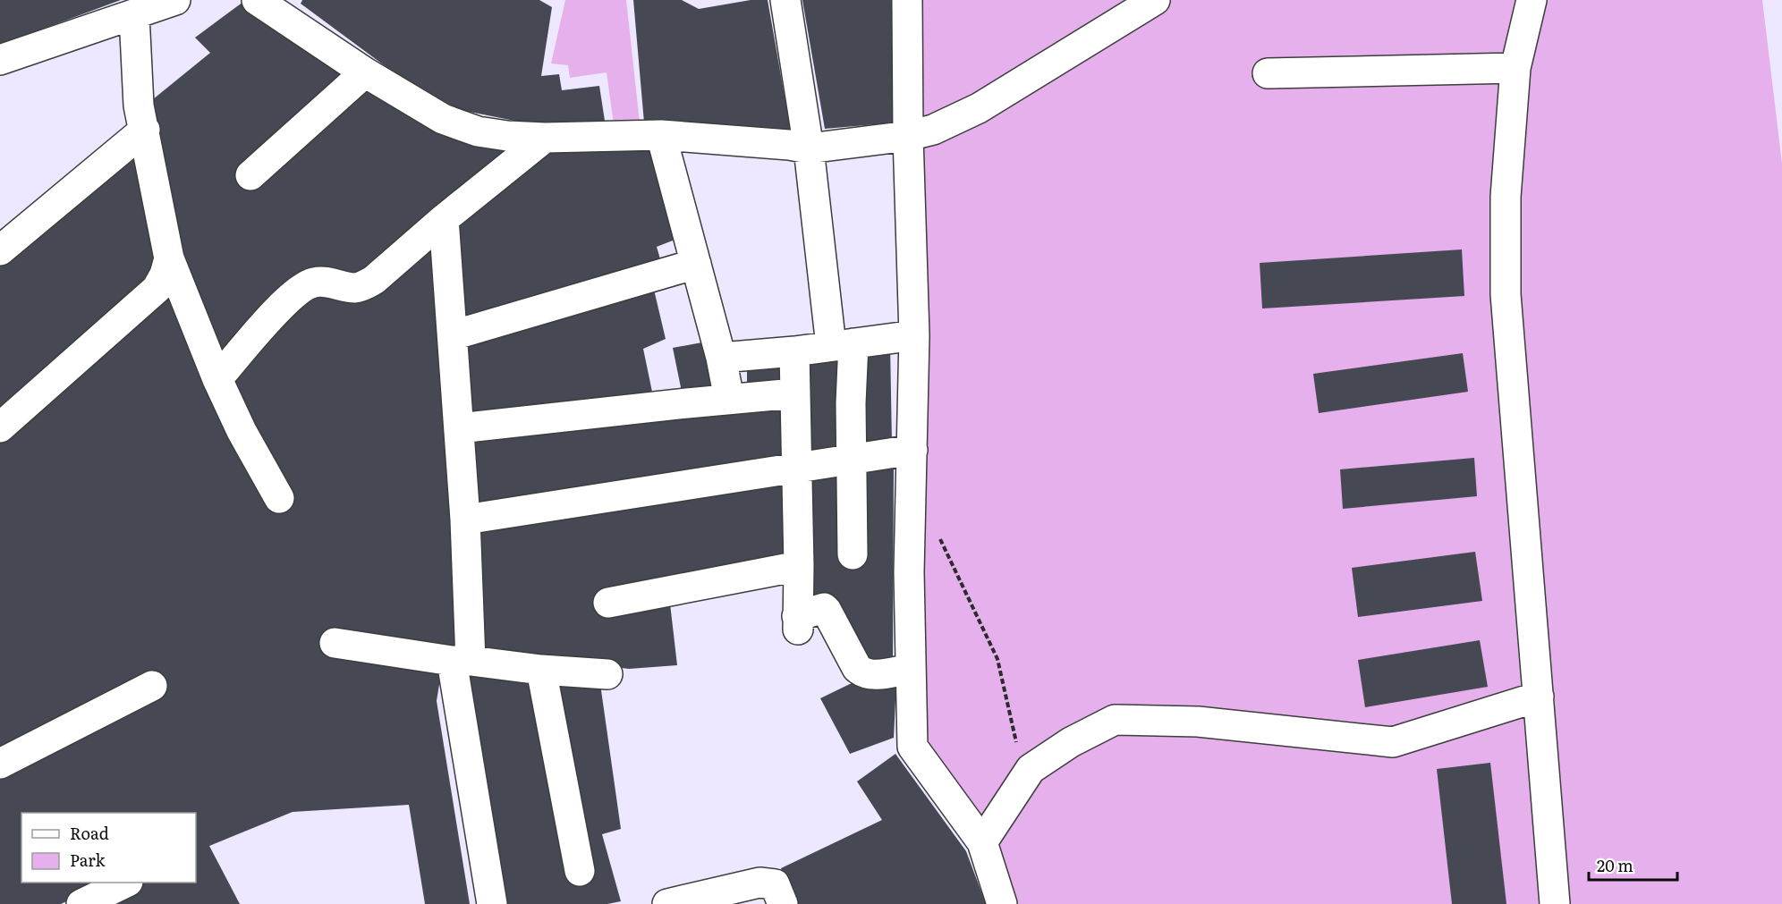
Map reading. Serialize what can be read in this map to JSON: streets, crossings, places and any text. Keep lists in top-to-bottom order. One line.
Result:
{"legend":["Road","Park"],"scale_bar":"20 m"}
